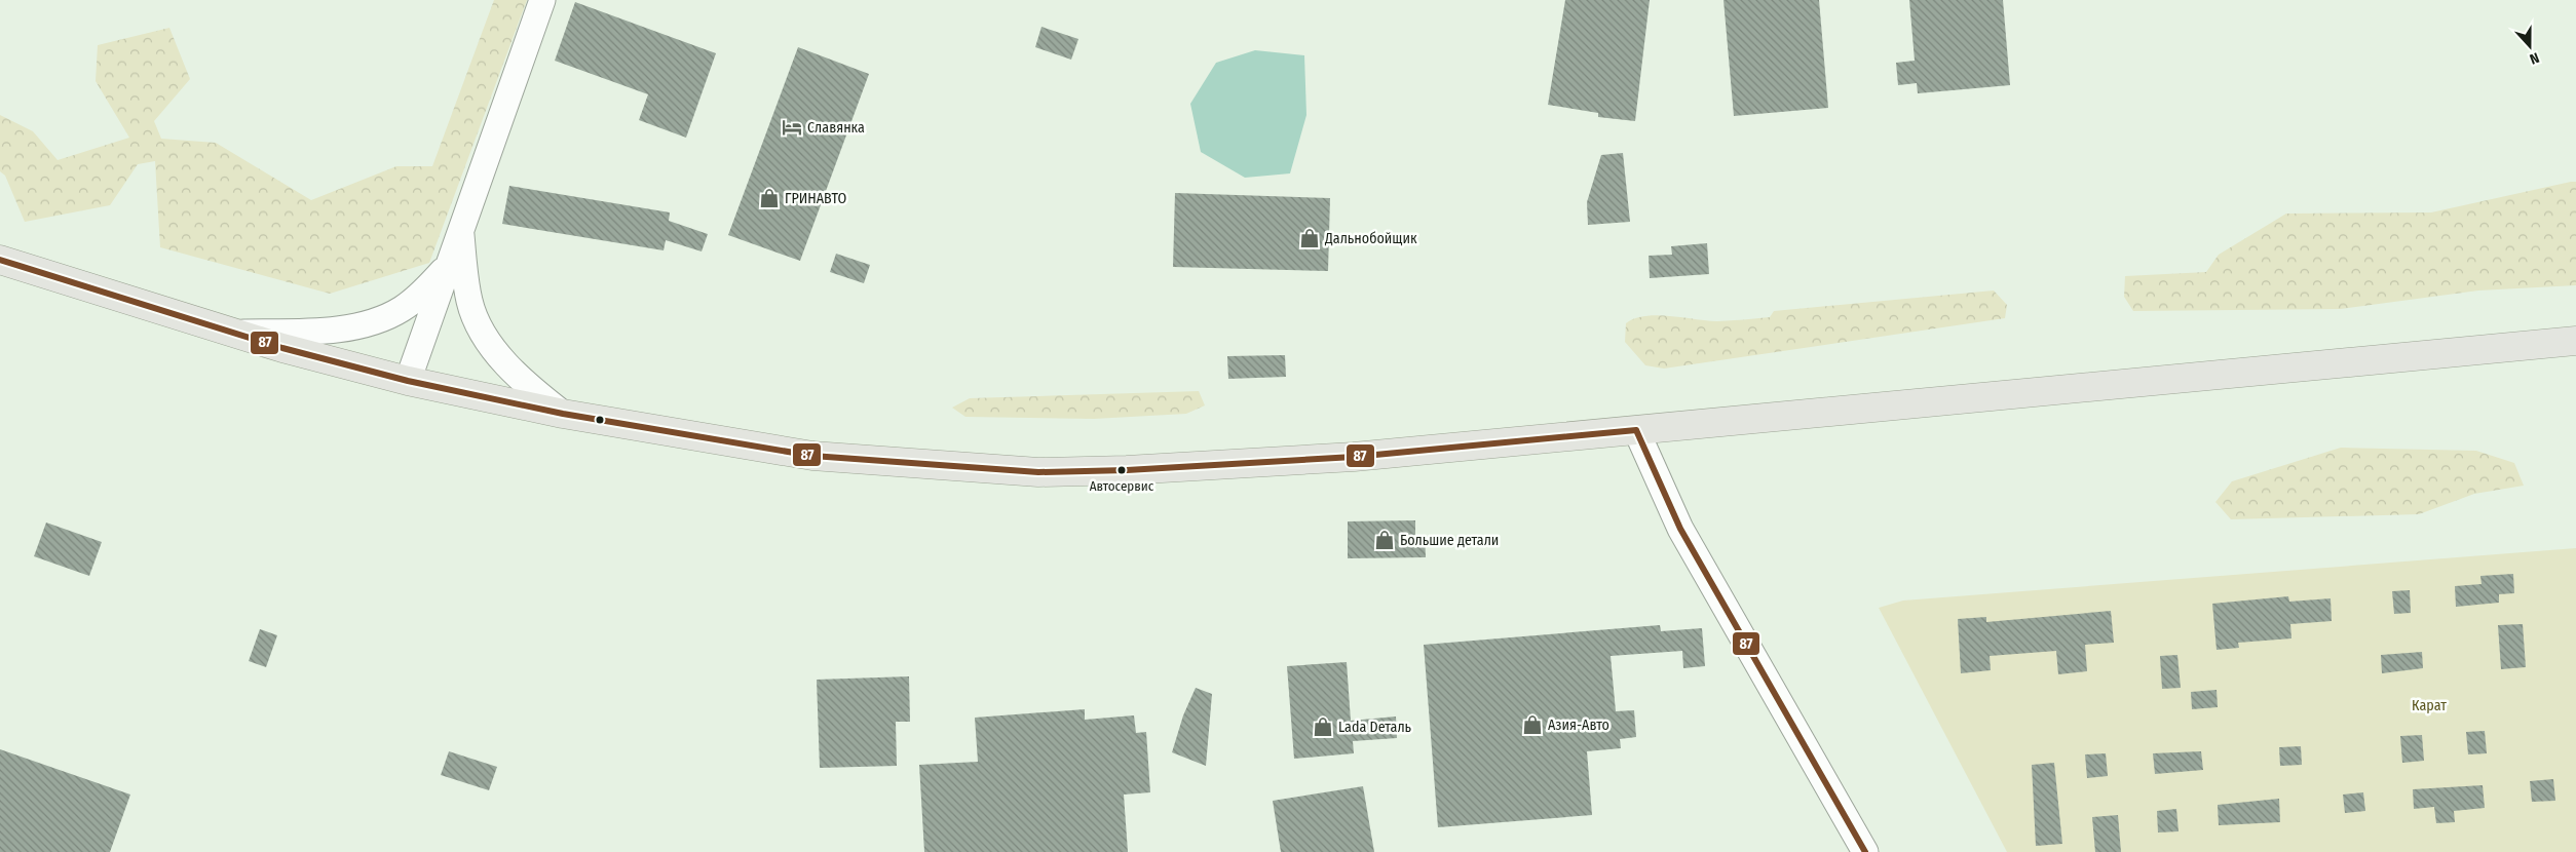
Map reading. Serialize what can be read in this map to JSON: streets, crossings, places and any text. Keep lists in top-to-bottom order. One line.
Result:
{"parks":["Карат"],"places":{"hotel":["Славянка"],"shop":["ГРИНАВТО","Дальнобойщик","Большие детали","Азия-Авто","Lada Dеталь"],"other":["Автосервис"]},"lines":["transit line 87"],"north":"bottom"}
